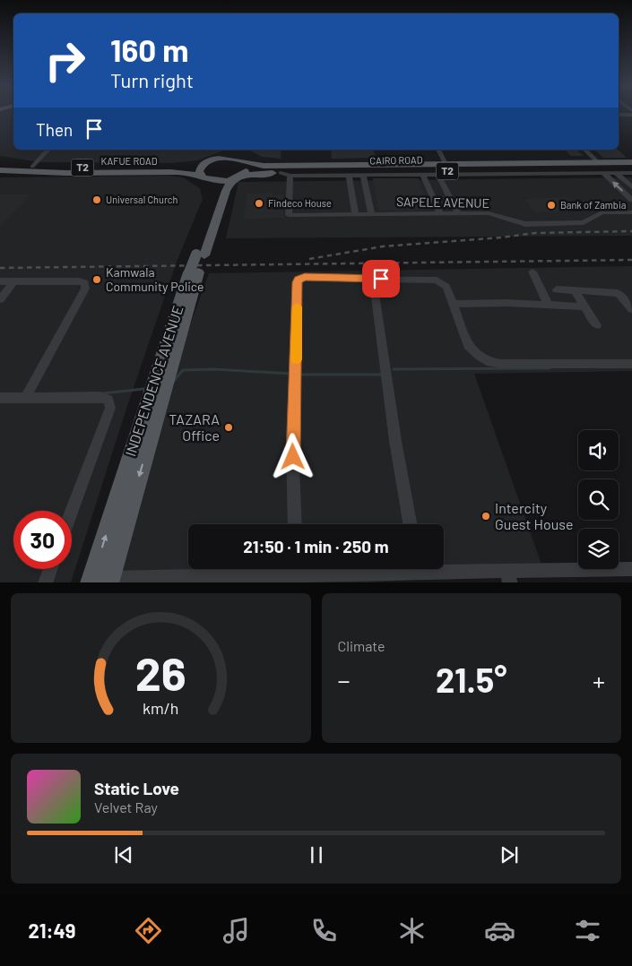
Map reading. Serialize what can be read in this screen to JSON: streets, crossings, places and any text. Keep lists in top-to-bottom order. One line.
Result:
{"streets":{"main road":["CAIRO ROAD","KAFUE ROAD","T2","INDEPENDENCE AVENUE"],"street":["SAPELE AVENUE"]},"crossings":[["CAIRO ROAD","KAFUE ROAD"],["CAIRO ROAD","INDEPENDENCE AVENUE"],["KAFUE ROAD","INDEPENDENCE AVENUE"]],"places":["Universal Church","Findeco House","Bank of Zambia","Kamwala Community Police","TAZARA Office","Intercity Guest House"],"page":{"turn":["160 m","Turn right"],"then":"Then","limit":"30","trip":"21:50 · 1 min · 250 m","tile":"Climate","heat":["−","21.5°","+"],"song":["Static Love","Velvet Ray"],"tabs":"21:49","gauge":["26","km/h"]}}
